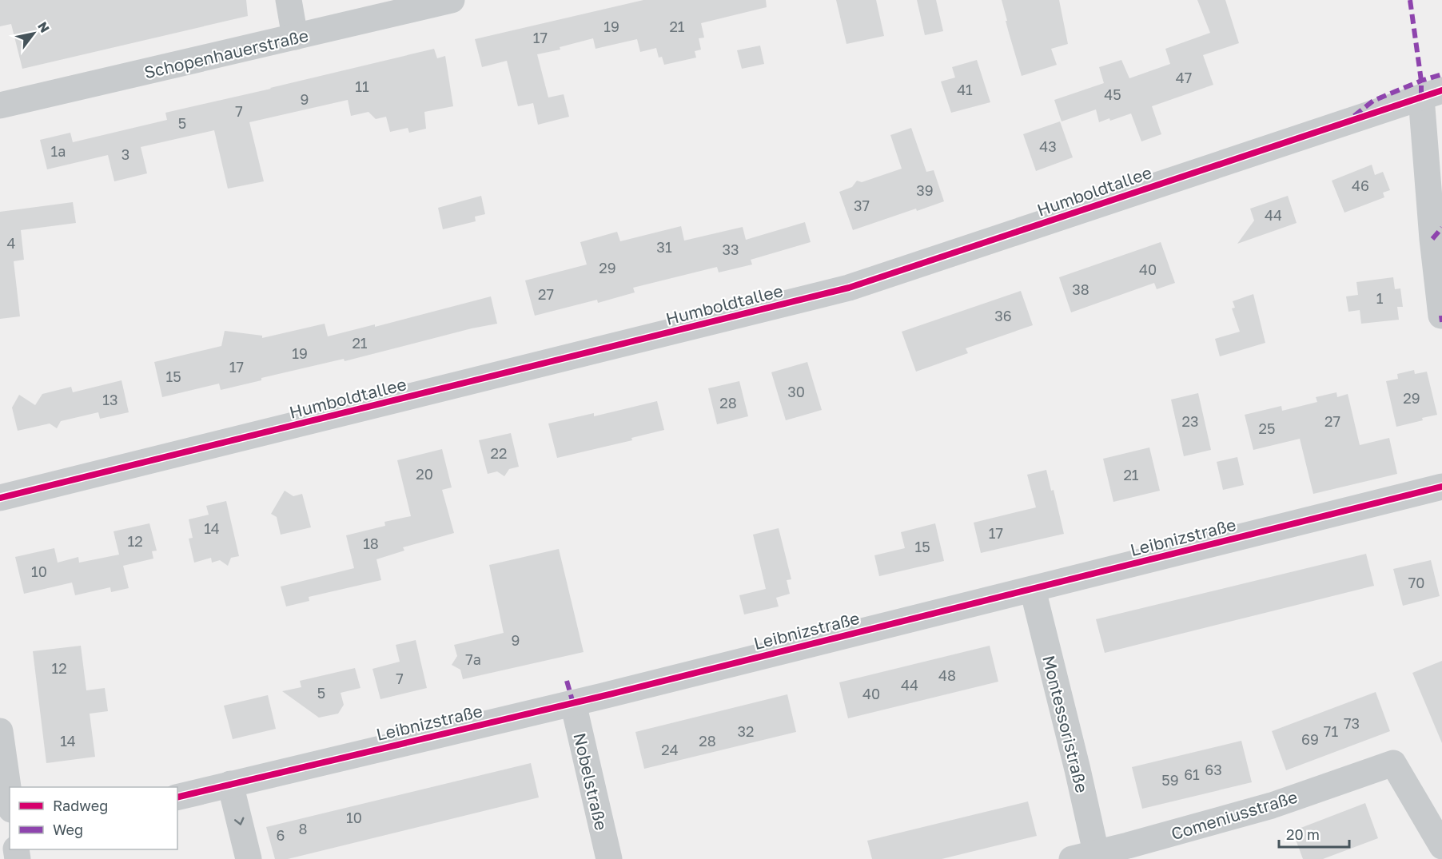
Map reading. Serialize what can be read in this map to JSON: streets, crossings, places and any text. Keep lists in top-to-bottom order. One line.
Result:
{"streets":{"street":["Schopenhauerstraße","Humboldtallee","Leibnizstraße","Montessoristraße","Nobelstraße","Comeniusstraße"]},"crossings":[["Leibnizstraße","Montessoristraße"],["Leibnizstraße","Nobelstraße"],["Montessoristraße","Comeniusstraße"]],"house_numbers":["19","21","17","47","11","41","45","9","7","5","43","1a","3","46","39","37","44","4","31","33","29","40","38","27","1","36","21","19","17","15","30","29","13","28","23","27","25","22","20","21","14","17","12","18","15","10","70","9","7a","12","48","7","44","5","40","73","32","71","69","14","28","24","63","61","59","10","8","6"],"legend":["Radweg","Weg"],"scale_bar":"20 m","north":"top right"}
